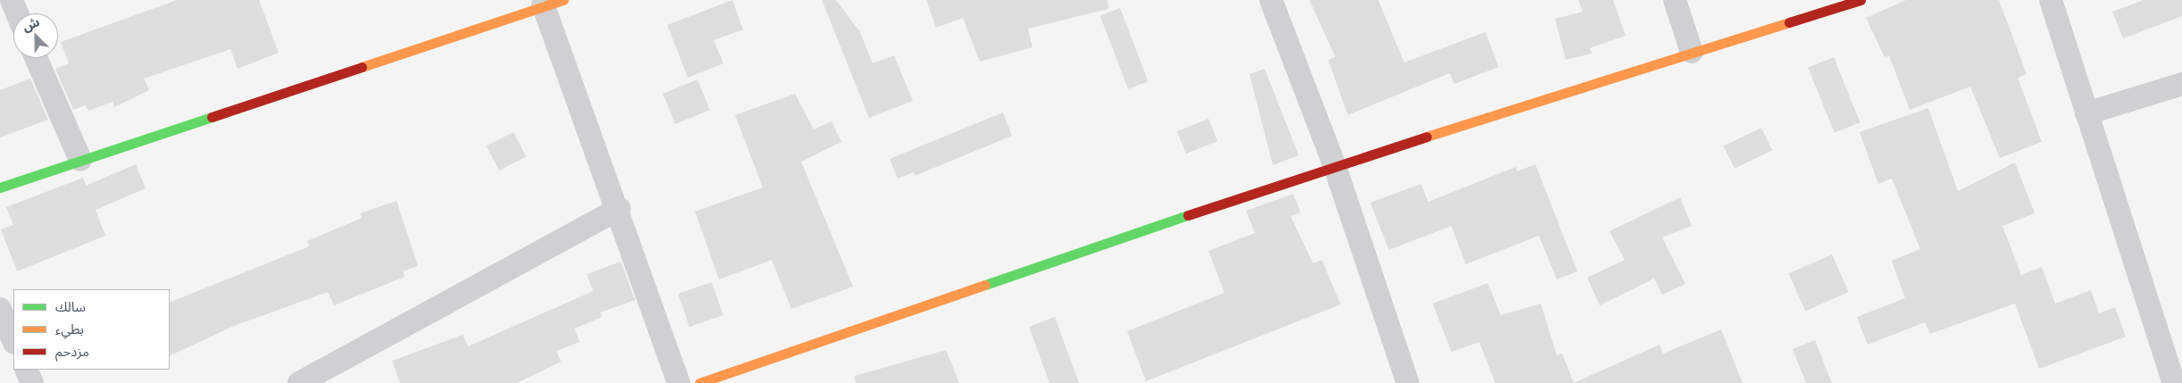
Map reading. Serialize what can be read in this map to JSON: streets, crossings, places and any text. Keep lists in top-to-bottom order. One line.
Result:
{"legend":["سالك","بطيء","مزدحم"],"north":"top left"}
